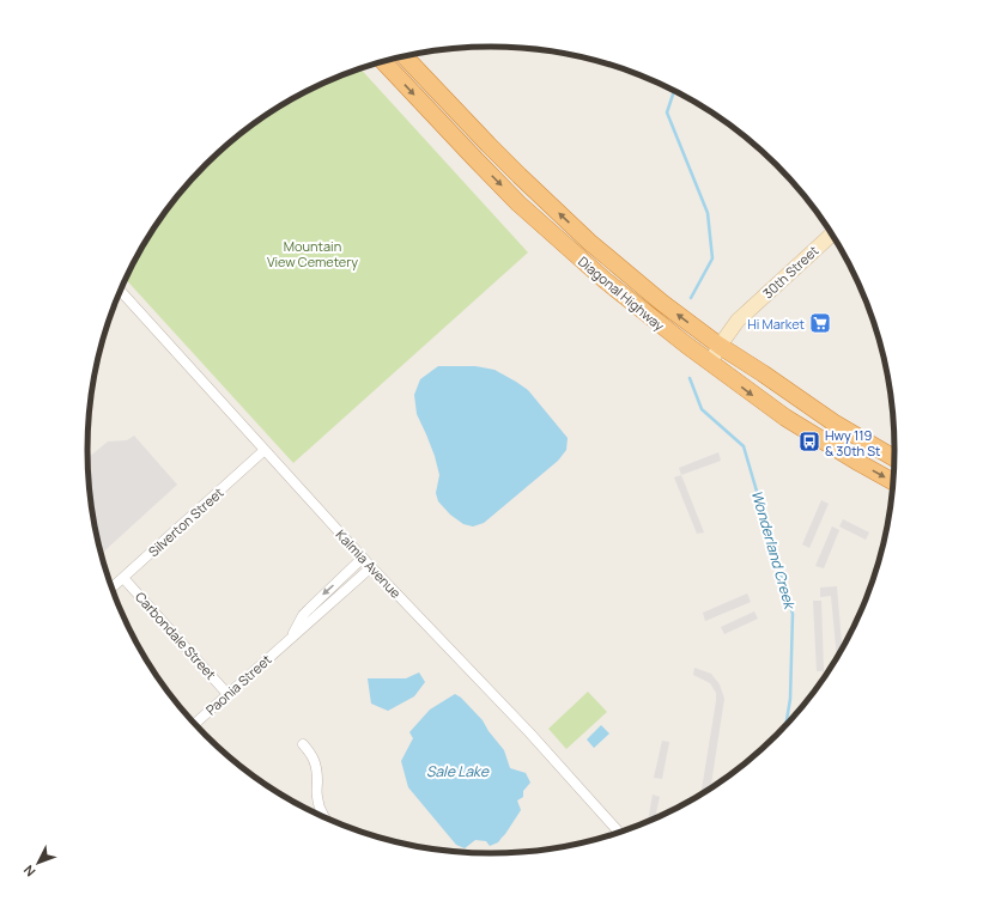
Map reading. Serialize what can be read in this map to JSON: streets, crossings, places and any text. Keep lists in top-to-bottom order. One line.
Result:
{"streets":{"highway":["Diagonal Highway"],"main road":["30th Street"],"street":["Silverton Street","Kalmia Avenue","Carbondale Street","Paonia Street"]},"crossings":[["30th Street","Diagonal Highway"],["Silverton Street","Kalmia Avenue"],["Silverton Street","Carbondale Street"],["Kalmia Avenue","Paonia Street"],["Carbondale Street","Paonia Street"]],"water":["Wonderland Creek","Sale Lake"],"parks":["Mountain View Cemetery"],"places":{"supermarket":["Hi Market"],"bus stop":["Hwy 119 & 30th St"]},"north":"bottom left"}
